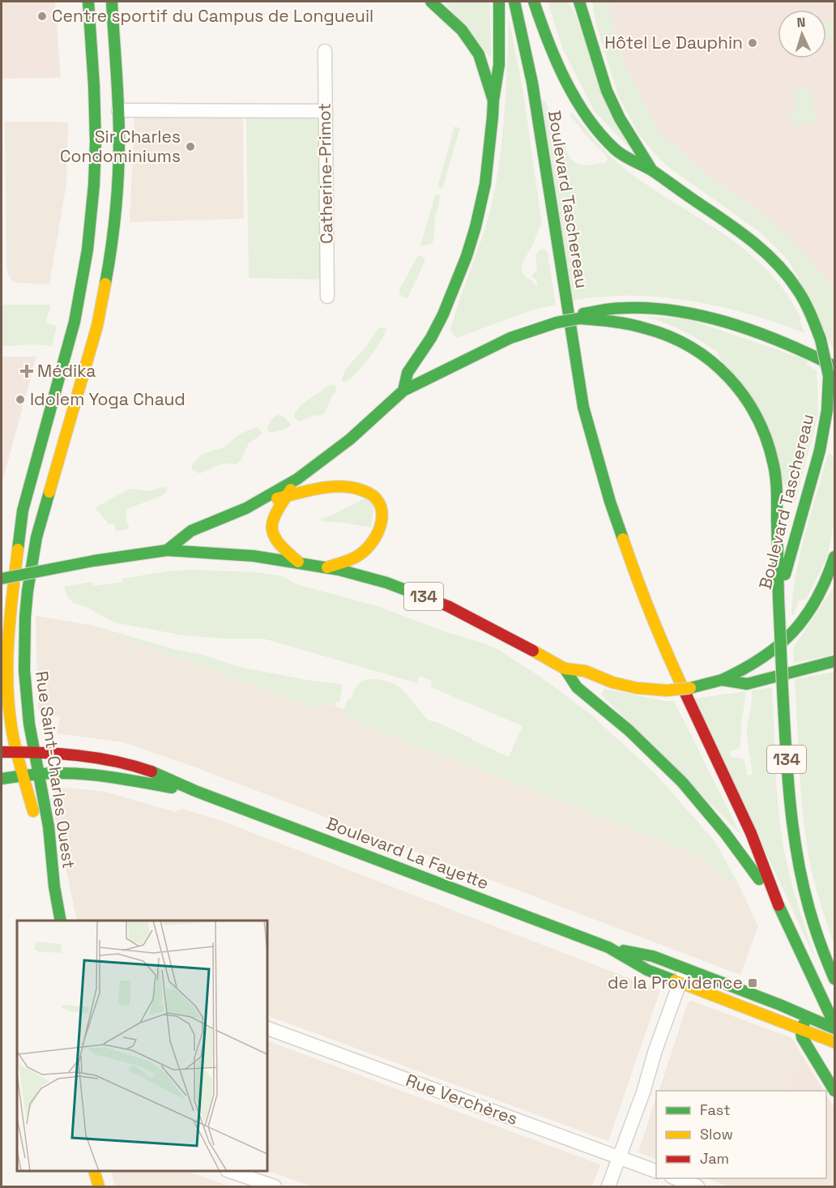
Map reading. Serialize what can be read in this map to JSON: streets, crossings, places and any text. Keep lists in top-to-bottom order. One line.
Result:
{"streets":{"main road":["Boulevard Taschereau","134","Rue Saint-Charles Ouest","Boulevard La Fayette"],"street":["Catherine-Primot","Rue Verchères"]},"crossings":[["Rue Saint-Charles Ouest","Boulevard La Fayette"]],"places":{"other":["Centre sportif du Campus de Longueuil","Hôtel Le Dauphin","Sir Charles Condominiums","Idolem Yoga Chaud"],"health":["Médika"],"transit":["de la Providence"]},"legend":["Fast","Slow","Jam"],"north":"top"}
